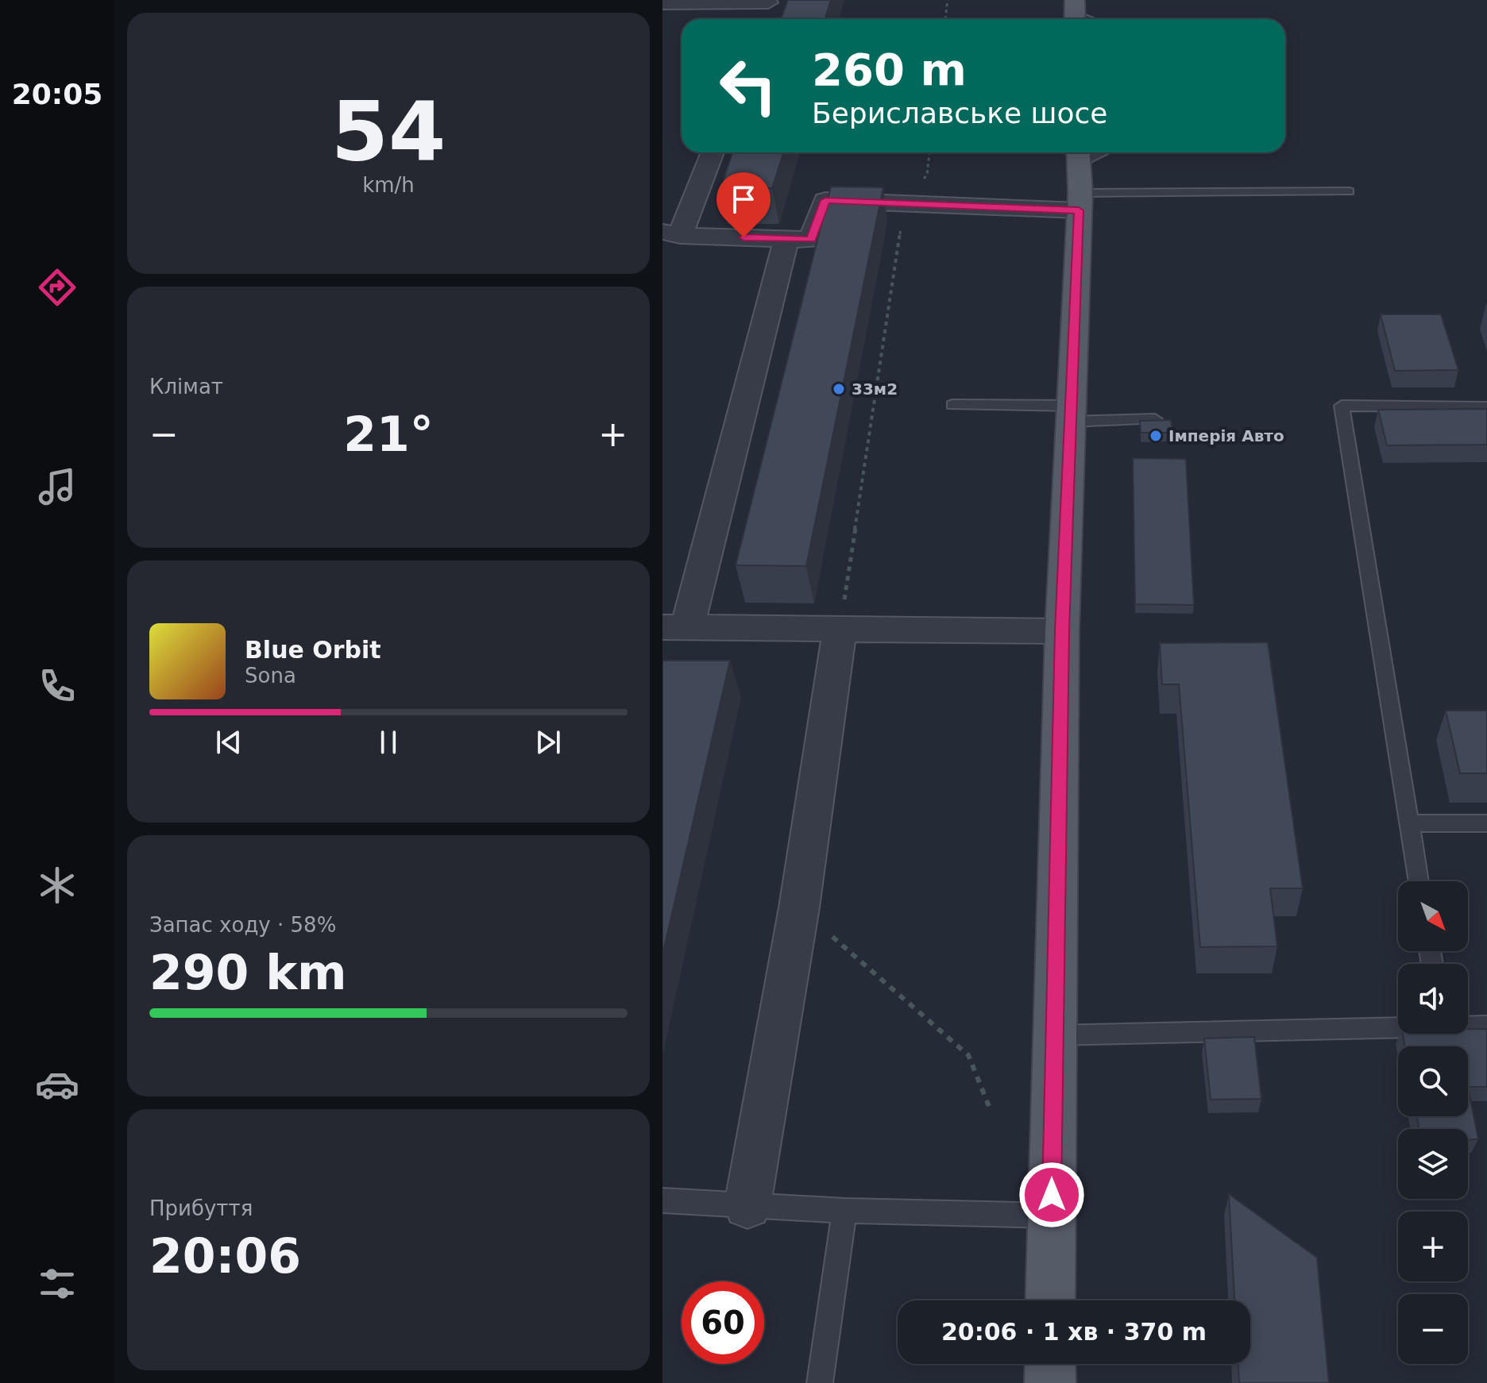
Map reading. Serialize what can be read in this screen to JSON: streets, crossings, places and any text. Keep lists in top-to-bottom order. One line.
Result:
{"places":["33м2","Імперія Авто"],"north":"bottom right","page":{"tabs":"20:05","tile":[["54","km/h"],"Клімат",["Запас ходу · 58%","290 km"],["Прибуття","20:06"]],"turn":["260 m","Бериславське шосе"],"heat":["−","21°","+"],"song":["Blue Orbit","Sona"],"map_buttons":["+","−"],"limit":"60","trip":"20:06 · 1 хв · 370 m"}}
